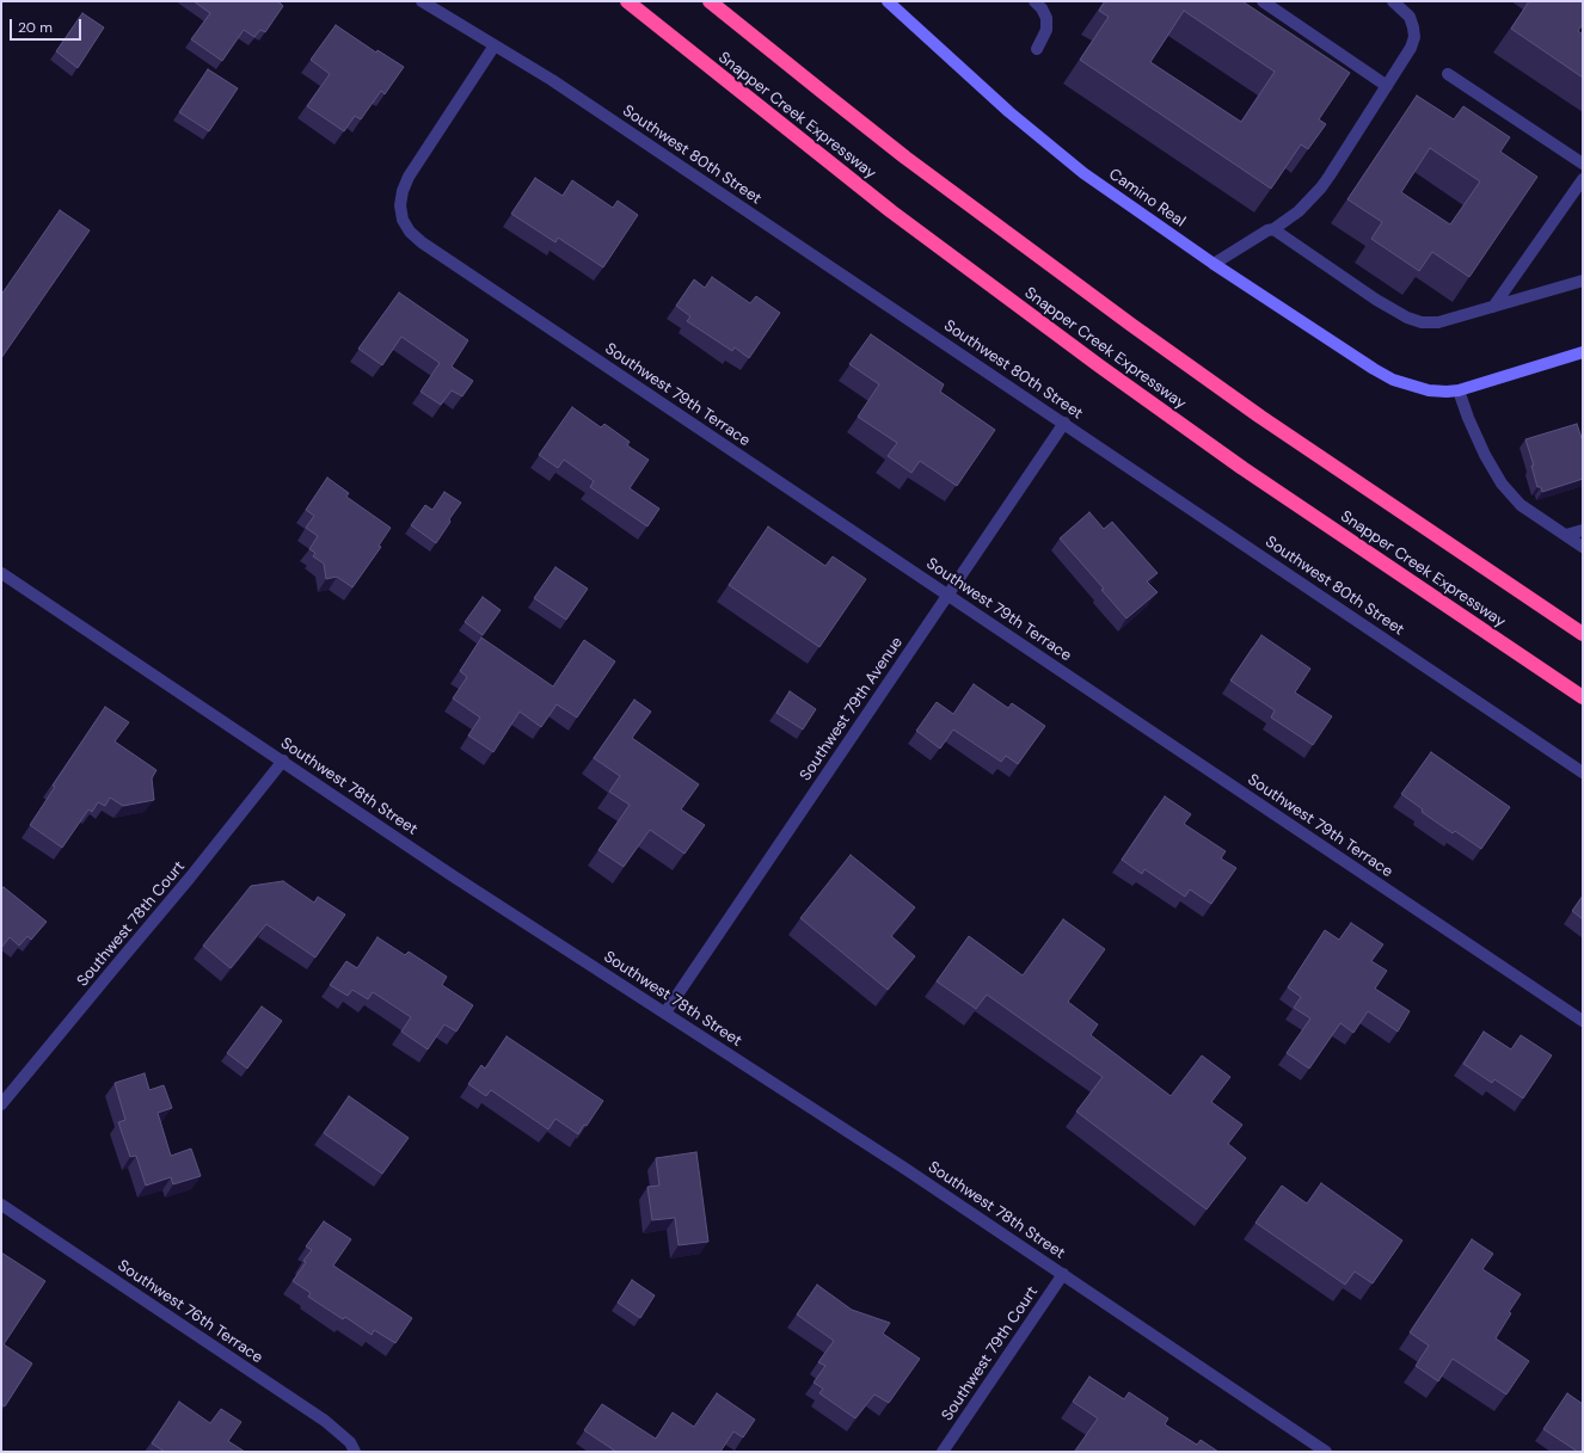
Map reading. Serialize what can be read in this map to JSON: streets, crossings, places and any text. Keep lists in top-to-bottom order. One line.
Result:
{"streets":{"highway":["Snapper Creek Expressway"],"street":["Southwest 80th Street","Camino Real","Southwest 79th Terrace","Southwest 79th Avenue","Southwest 78th Street","Southwest 78th Court","Southwest 76th Terrace","Southwest 79th Court"]},"crossings":[["Southwest 80th Street","Southwest 79th Terrace"],["Southwest 80th Street","Southwest 79th Avenue"],["Southwest 79th Terrace","Southwest 79th Avenue"],["Southwest 79th Avenue","Southwest 78th Street"],["Southwest 78th Street","Southwest 78th Court"],["Southwest 78th Street","Southwest 79th Court"]],"scale_bar":"20 m"}
